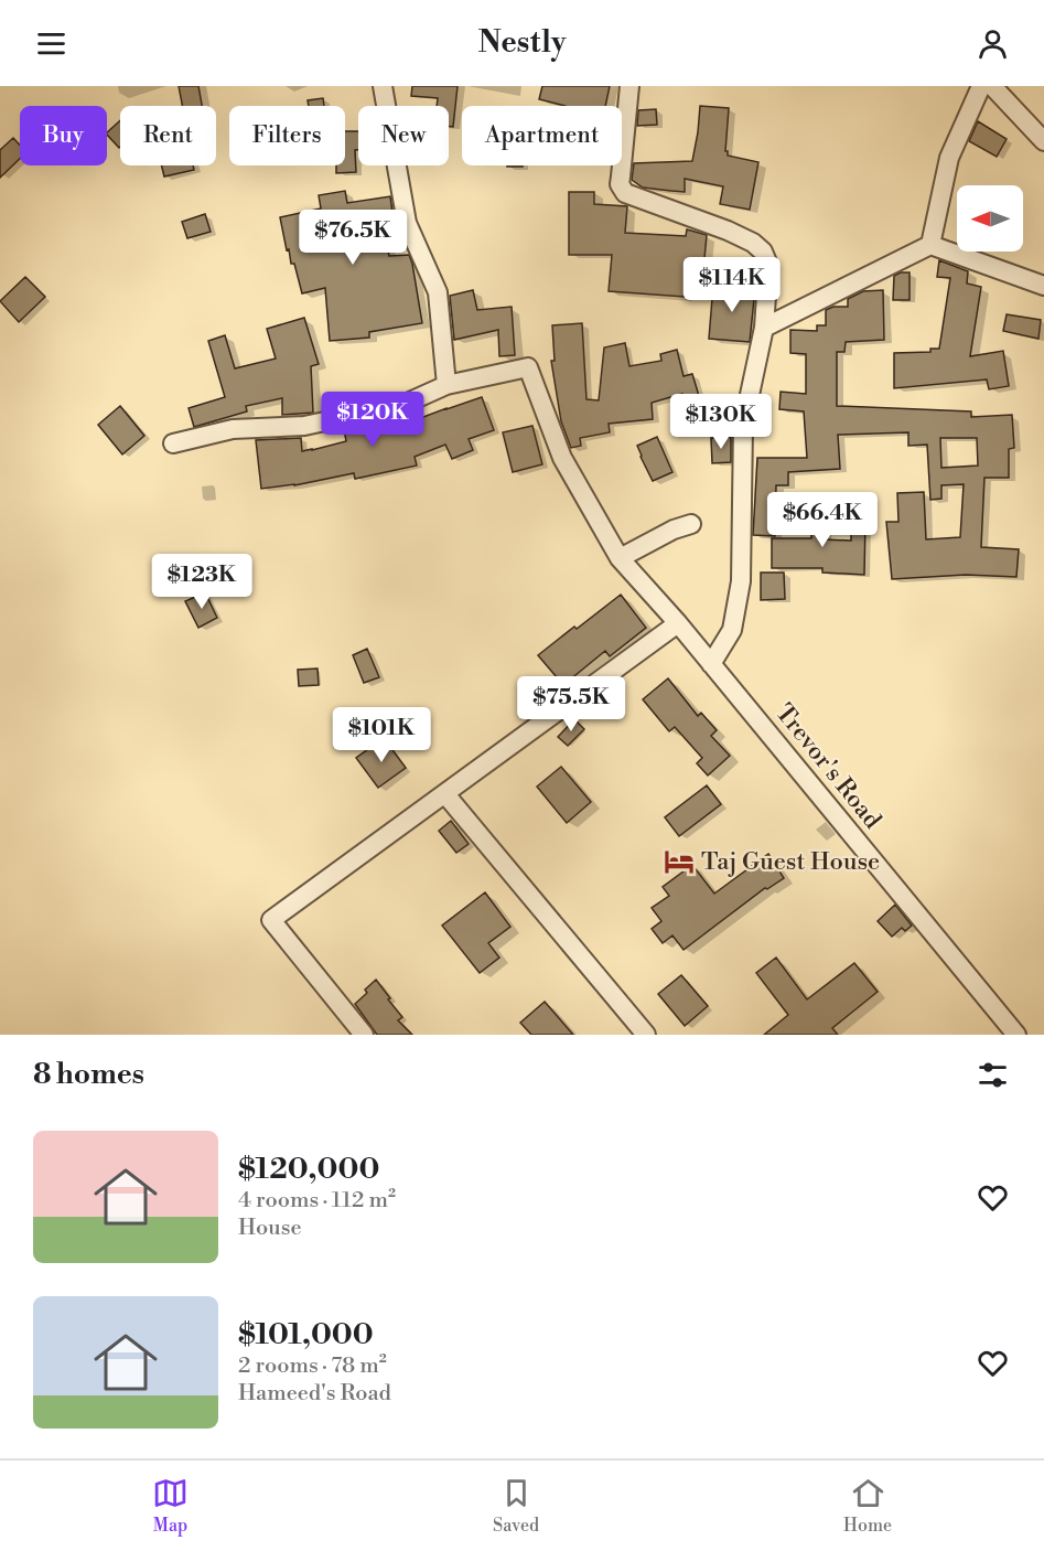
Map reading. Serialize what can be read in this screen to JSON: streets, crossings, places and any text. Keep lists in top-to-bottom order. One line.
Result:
{"streets":{"street":["Trevor's Road"]},"places":{"hotel":["Taj Guest House"]},"north":"left","page":{"header":"Nestly","chip":["Buy","Rent","Filters","New","Apartment"],"price":["$76.5K","$114K","$120K","$130K","$66.4K","$123K","$75.5K","$101K"],"heading":"8 homes","list":[{"name":"$120,000","note":"4 rooms · 112 m² · House"},{"name":"$101,000","note":"2 rooms · 78 m² · Hameed's Road"}],"tabs":["Map","Saved","Home"]}}
